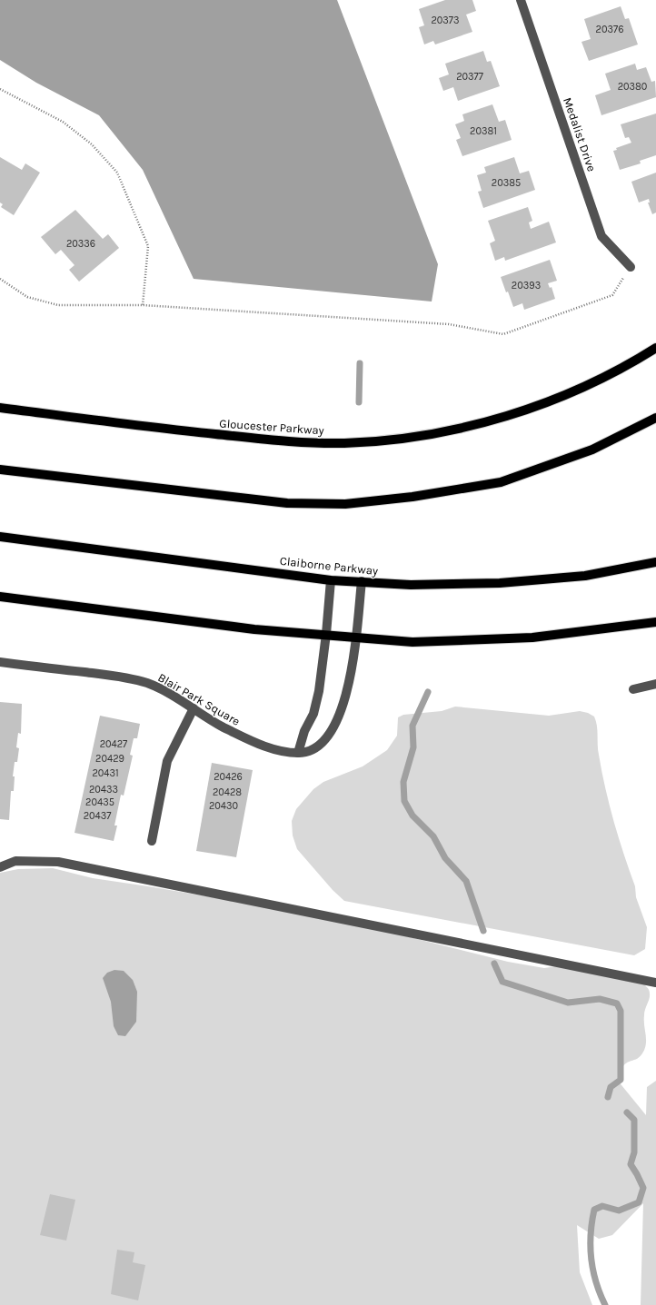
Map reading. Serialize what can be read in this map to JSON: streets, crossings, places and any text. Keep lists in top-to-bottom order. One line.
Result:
{"streets":{"main road":["Gloucester Parkway","Claiborne Parkway"],"street":["Medalist Drive","Blair Park Square"]},"crossings":[["Claiborne Parkway","Blair Park Square"]],"house_numbers":["20373","20376","20377","20380","20381","20385","20336","20393","20427","20429","20431","20426","20433","20428","20435","20430","20437"]}
